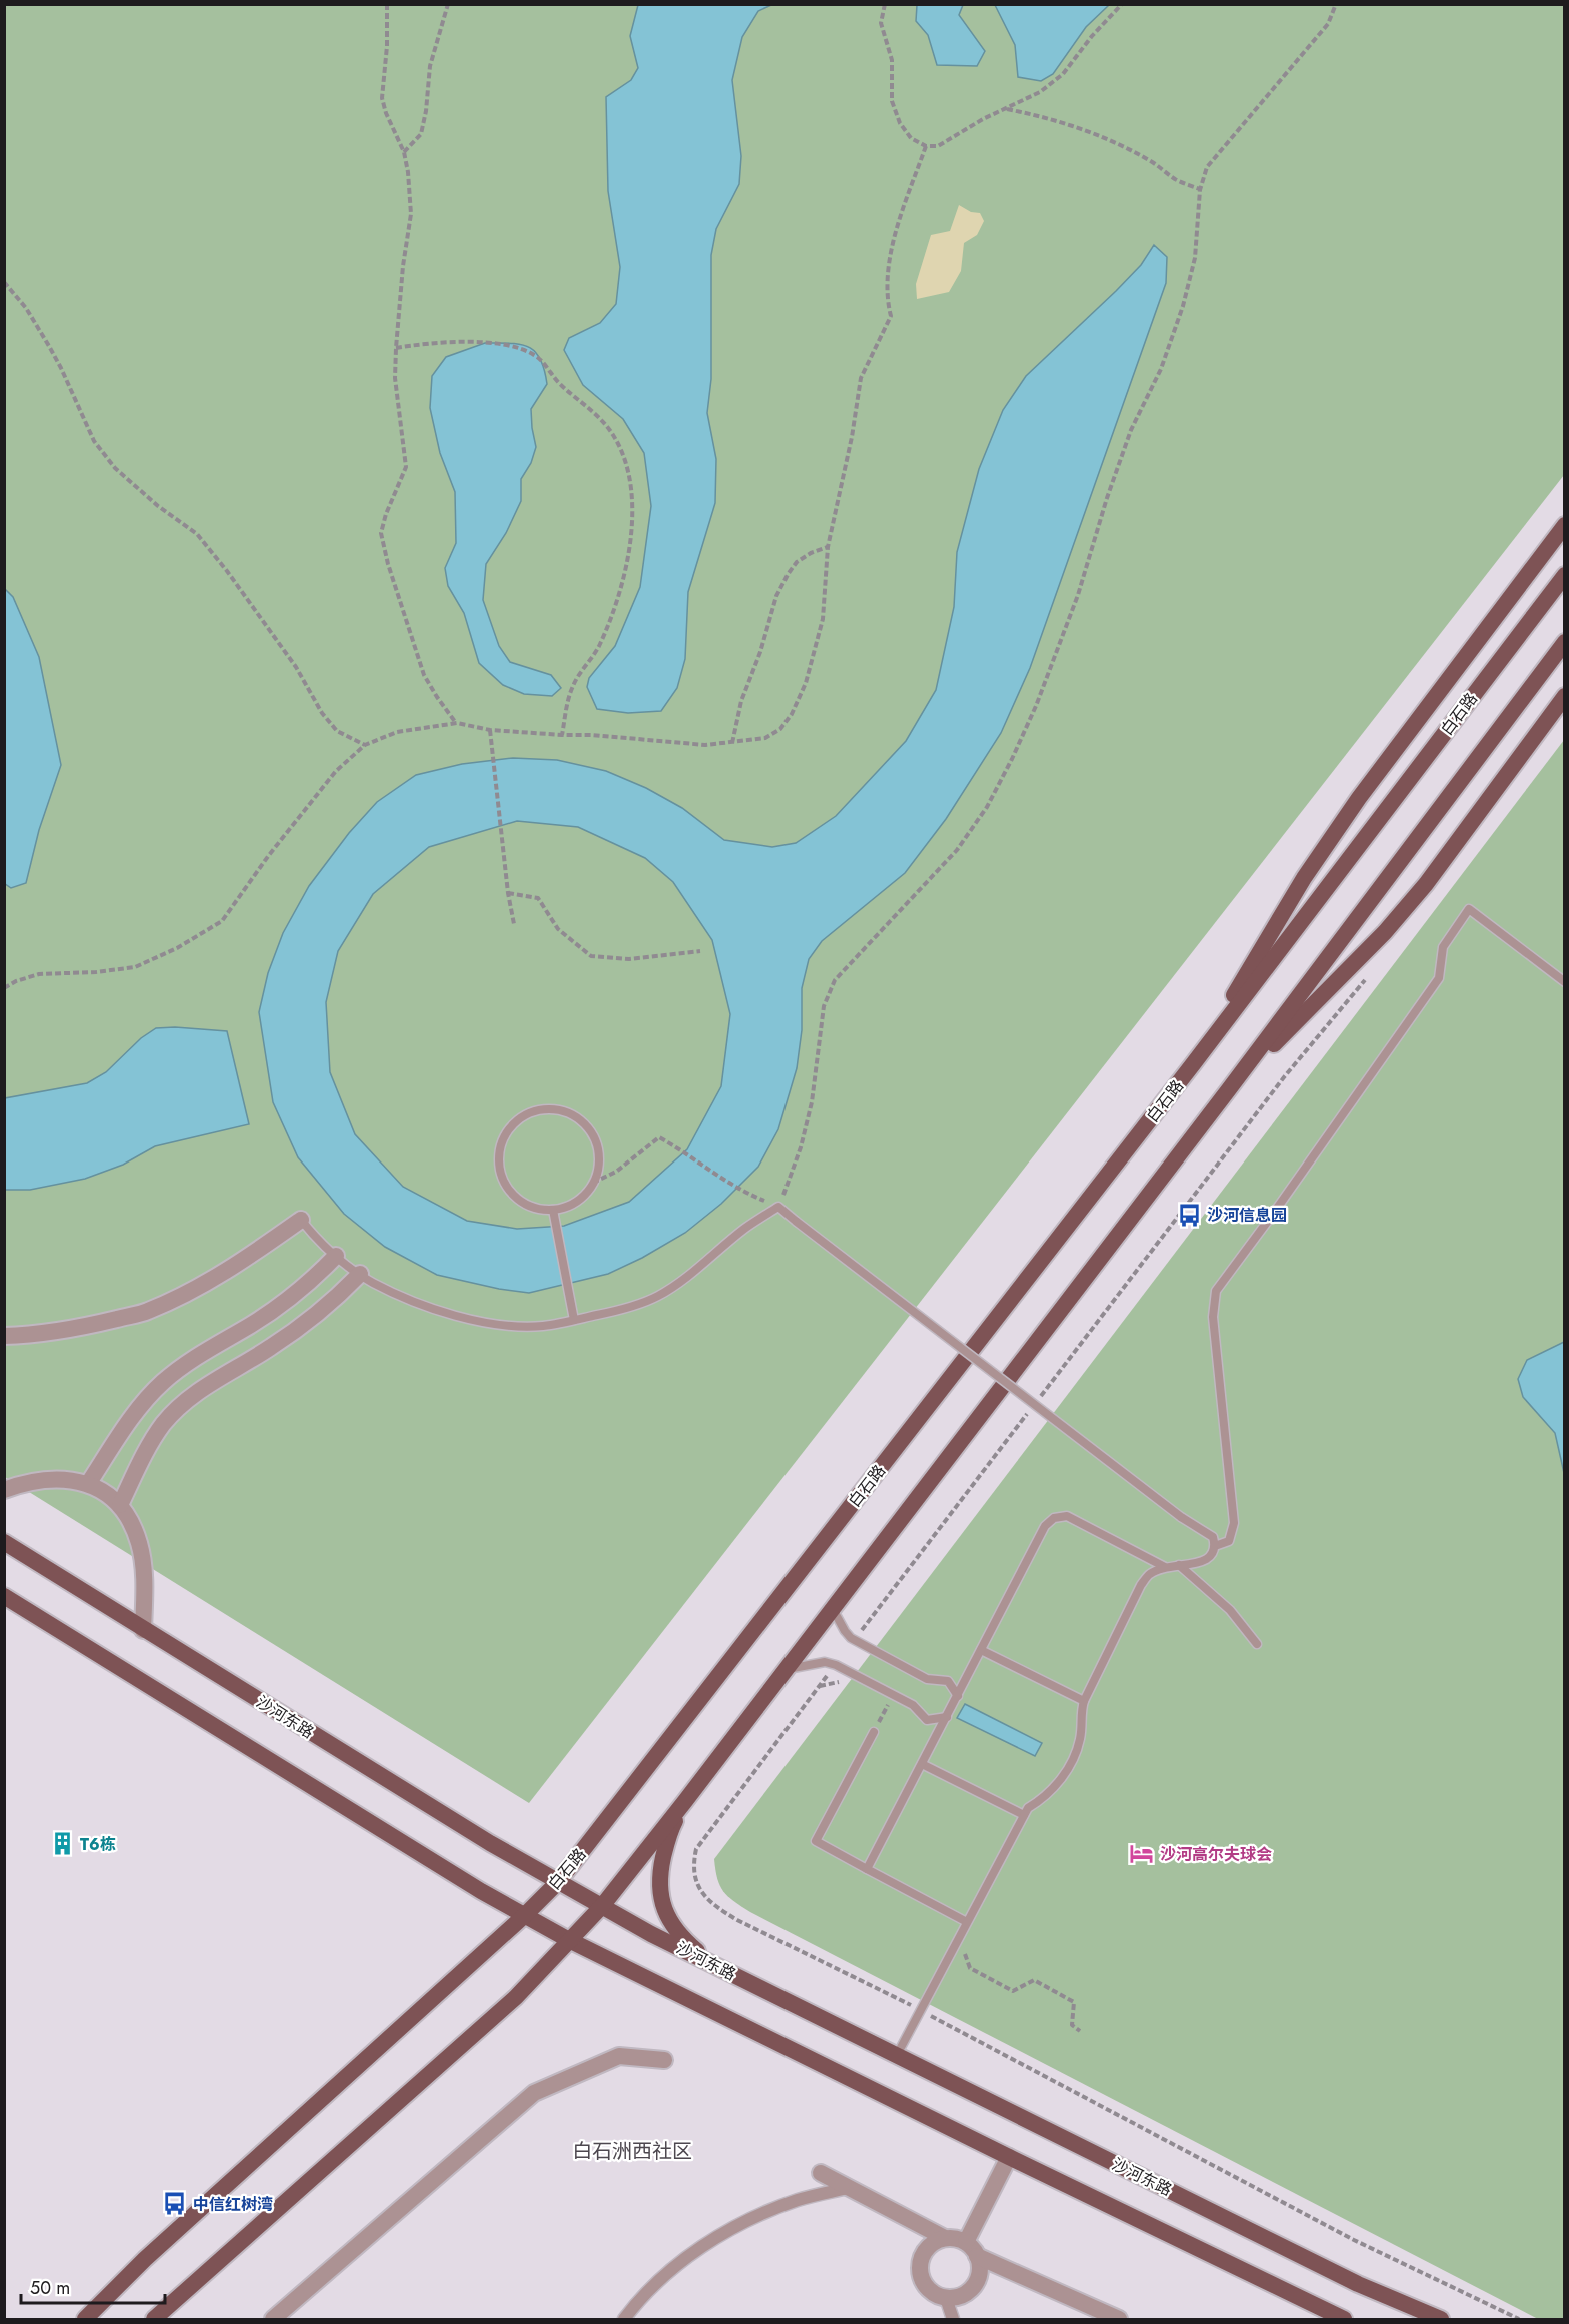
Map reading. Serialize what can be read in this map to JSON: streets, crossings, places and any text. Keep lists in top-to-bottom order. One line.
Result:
{"streets":{"main road":["白石路","沙河东路"]},"crossings":[["白石路","沙河东路"]],"districts":["白石洲西社区"],"places":{"bus stop":["沙河信息园","中信红树湾"],"building":["T6栋"],"hotel":["沙河高尔夫球会"]},"scale_bar":"50 m"}
